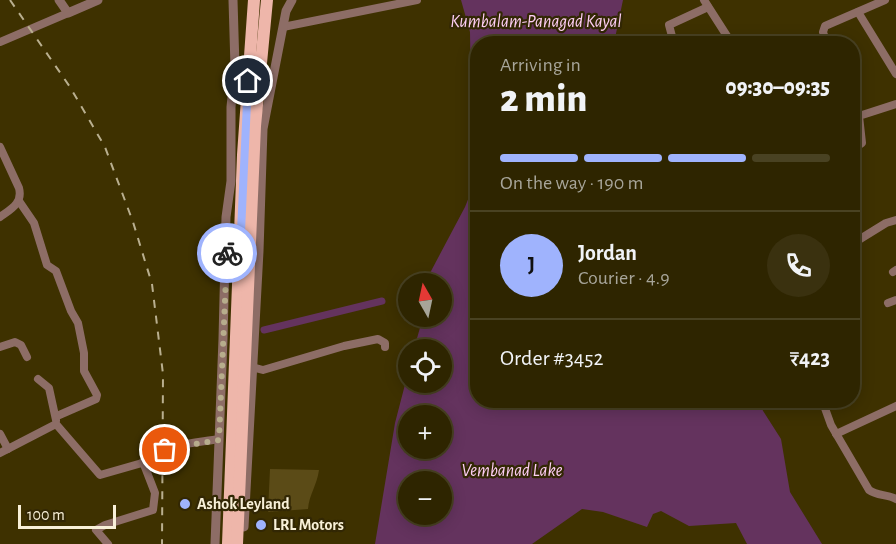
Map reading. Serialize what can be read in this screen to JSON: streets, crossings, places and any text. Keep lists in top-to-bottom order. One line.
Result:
{"water":["Kumbalam-Panagad Kayal","Vembanad Lake"],"places":["Ashok Leyland","LRL Motors"],"scale_bar":"100 m","north":"top","page":{"heading":["2 min","Arriving in","09:30–09:35"],"panel":["Jordan","Courier · 4.9","Order #3452","₹423"],"bar":"On the way · 190 m","round":"J","map_buttons":["+","−"],"scale":"100 m"}}
